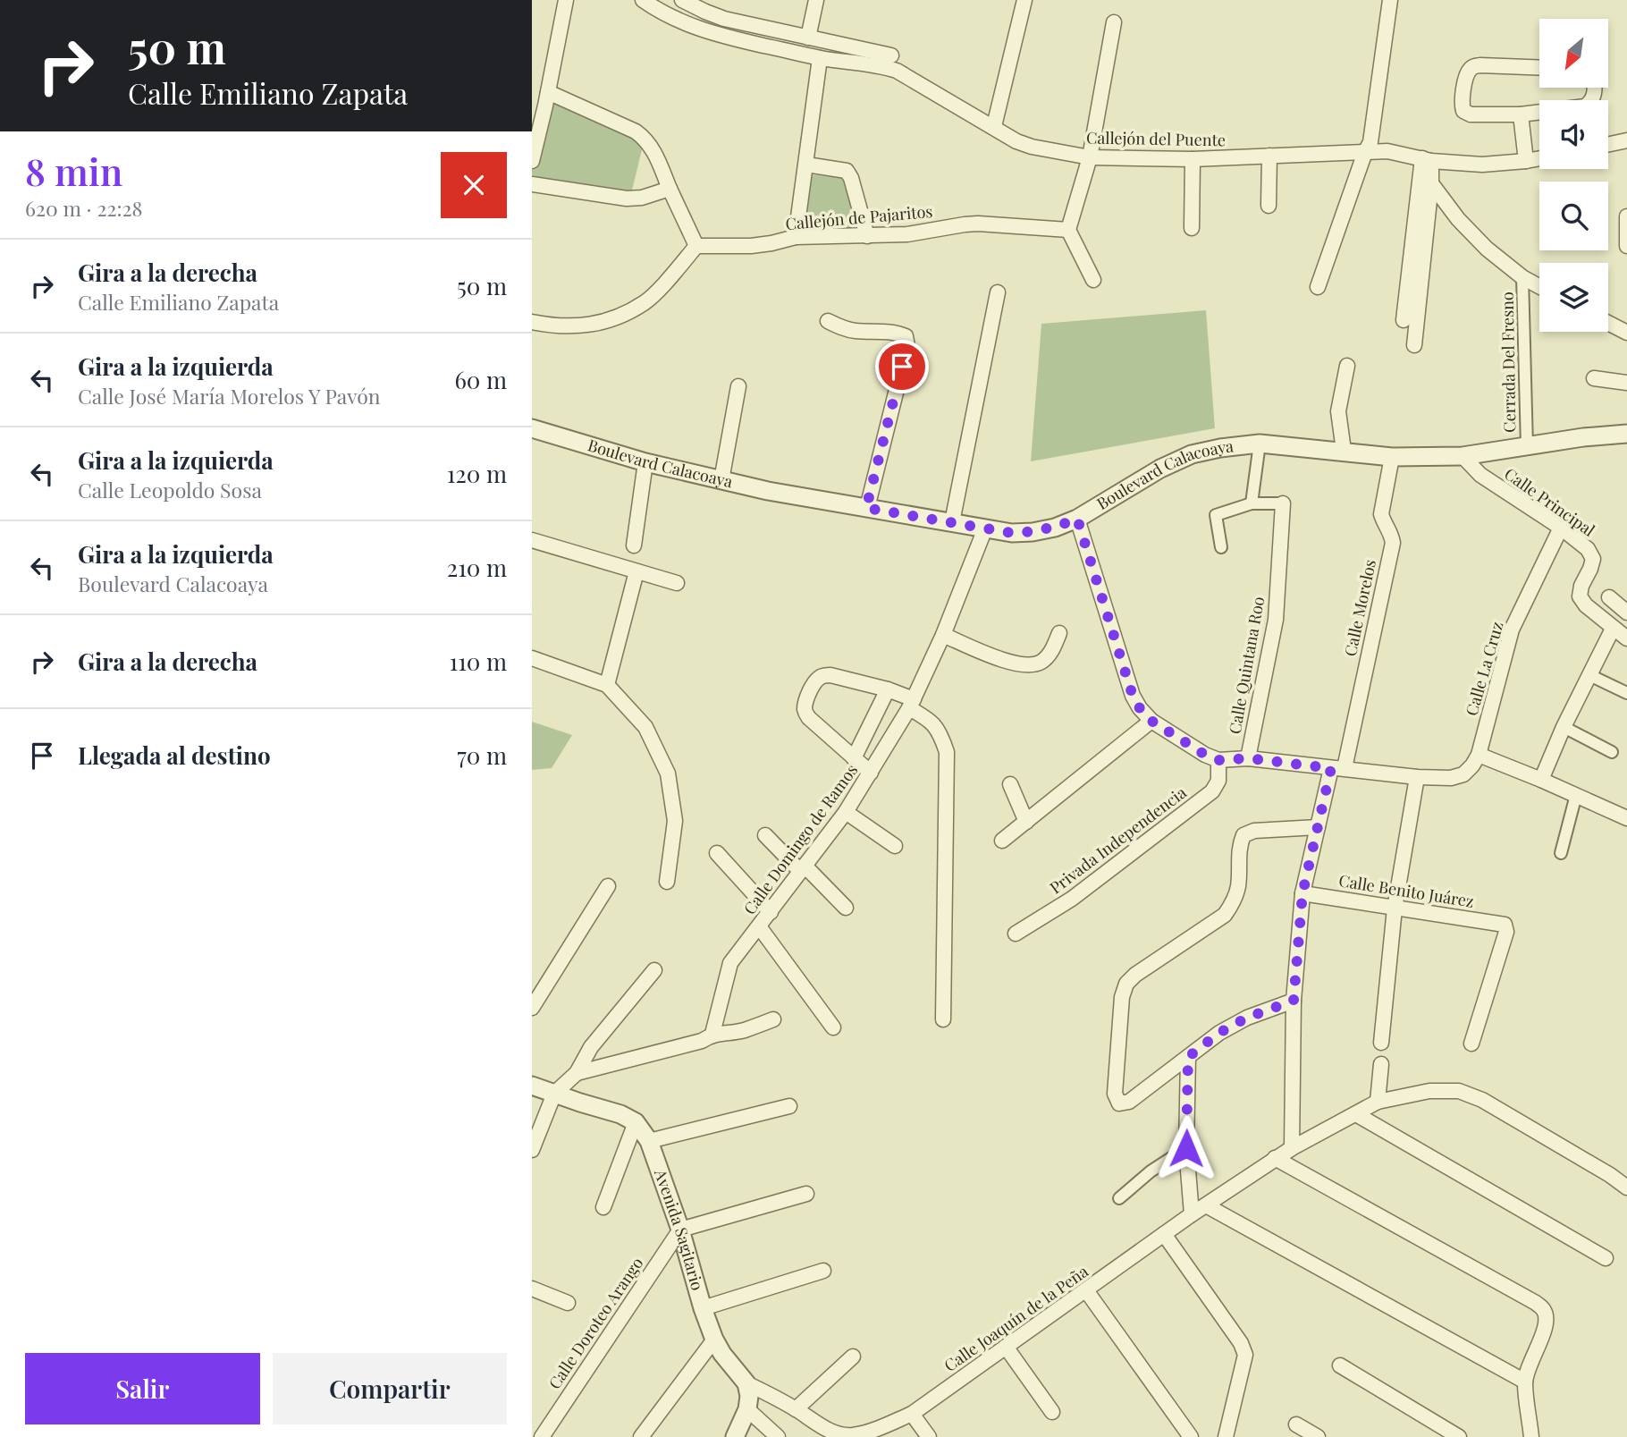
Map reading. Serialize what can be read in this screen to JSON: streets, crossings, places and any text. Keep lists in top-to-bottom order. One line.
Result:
{"streets":{"street":["Callejón del Puente","Callejón de Pajaritos","Cerrada Del Fresno","Boulevard Calacoaya","Calle Principal","Calle Morelos","Calle Quintana Roo","Calle La Cruz","Calle Domingo de Ramos","Privada Independencia","Calle Benito Juárez","Avenida Sagitario","Calle Joaquín de la Peña","Calle Doroteo Arango"]},"crossings":[["Cerrada Del Fresno","Boulevard Calacoaya"],["Boulevard Calacoaya","Calle Principal"],["Boulevard Calacoaya","Calle Morelos"],["Boulevard Calacoaya","Calle Domingo de Ramos"],["Calle Principal","Calle La Cruz"],["Calle Morelos","Calle Benito Juárez"],["Calle Morelos","Calle Joaquín de la Peña"],["Avenida Sagitario","Calle Joaquín de la Peña"],["Avenida Sagitario","Calle Doroteo Arango"]],"north":"bottom left","page":{"turn":["50 m","Calle Emiliano Zapata"],"heading":["8 min","620 m · 22:28"],"list":[{"name":"Gira a la derecha","note":"Calle Emiliano Zapata","value":"50 m"},{"name":"Gira a la izquierda","note":"Calle José María Morelos Y Pavón","value":"60 m"},{"name":"Gira a la izquierda","note":"Calle Leopoldo Sosa","value":"120 m"},{"name":"Gira a la izquierda","note":"Boulevard Calacoaya","value":"210 m"},{"name":"Gira a la derecha","value":"110 m"},{"name":"Llegada al destino","value":"70 m"}],"buttons":["Salir","Compartir"]}}
